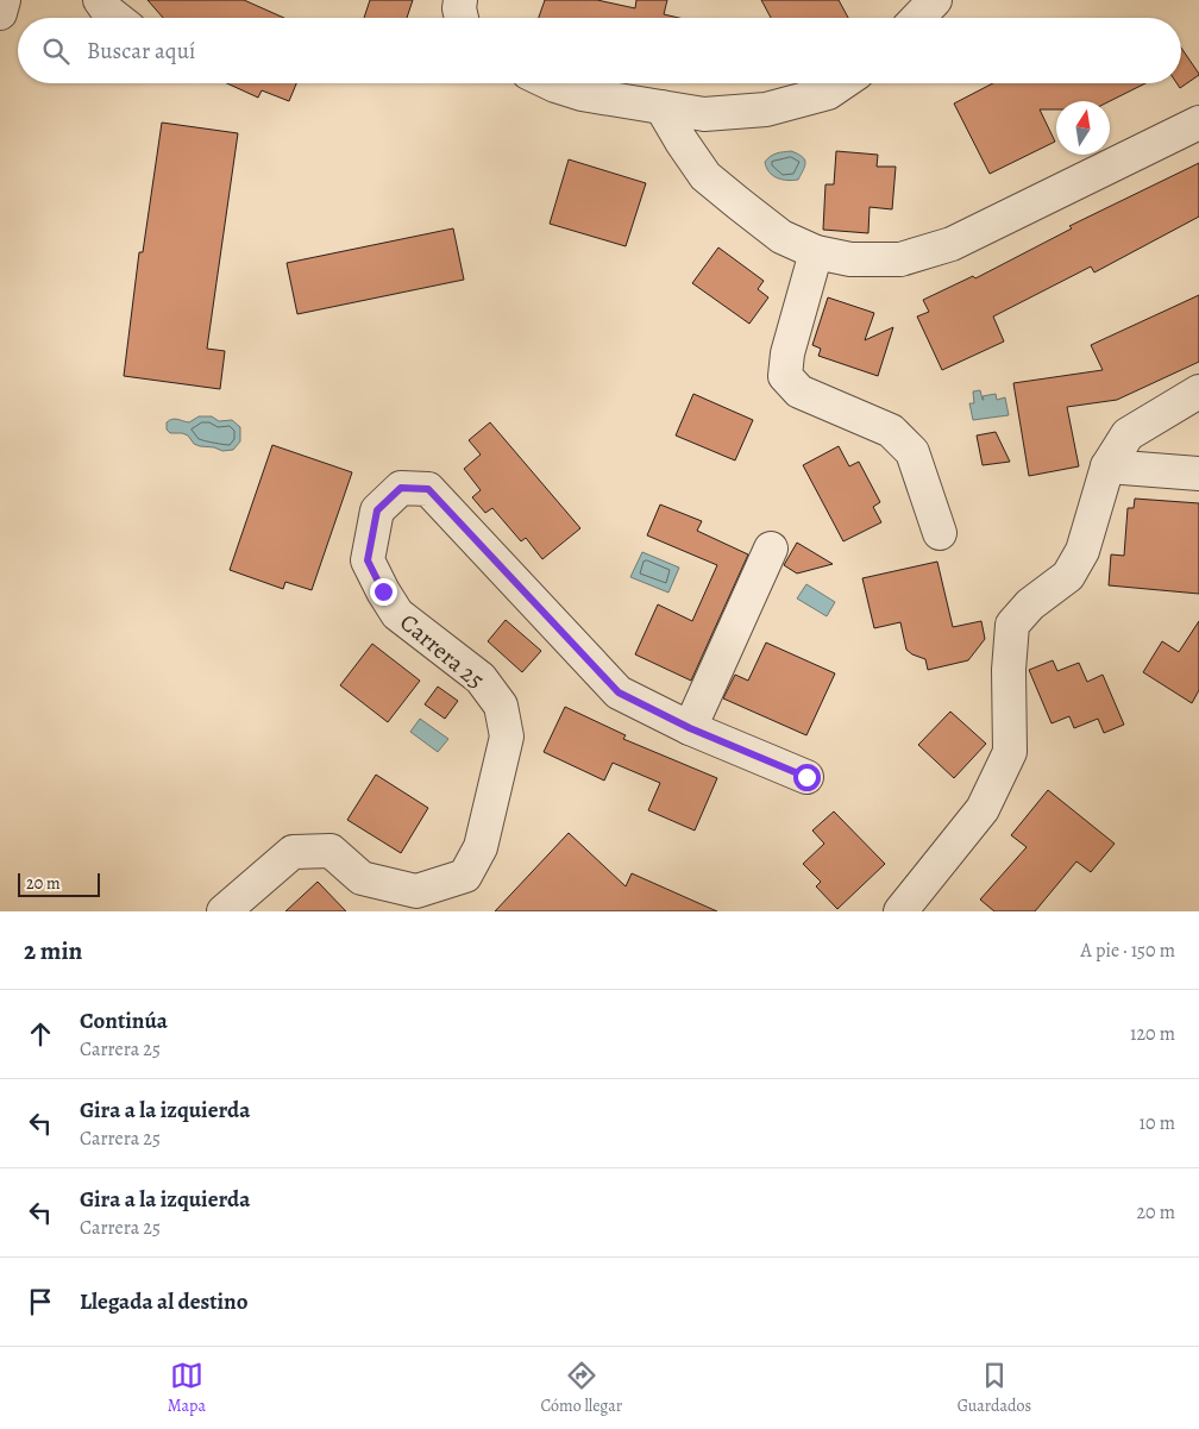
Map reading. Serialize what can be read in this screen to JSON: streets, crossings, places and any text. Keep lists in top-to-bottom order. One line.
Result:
{"streets":{"street":["Carrera 25"]},"scale_bar":"20 m","north":"top","page":{"search":"Buscar aquí","scale":"20 m","heading":["2 min","A pie · 150 m"],"list":[["Continúa","Carrera 25","120 m"],["Gira a la izquierda","Carrera 25","10 m"],["Gira a la izquierda","Carrera 25","20 m"],"Llegada al destino"],"nav":["Mapa","Cómo llegar","Guardados"]}}
